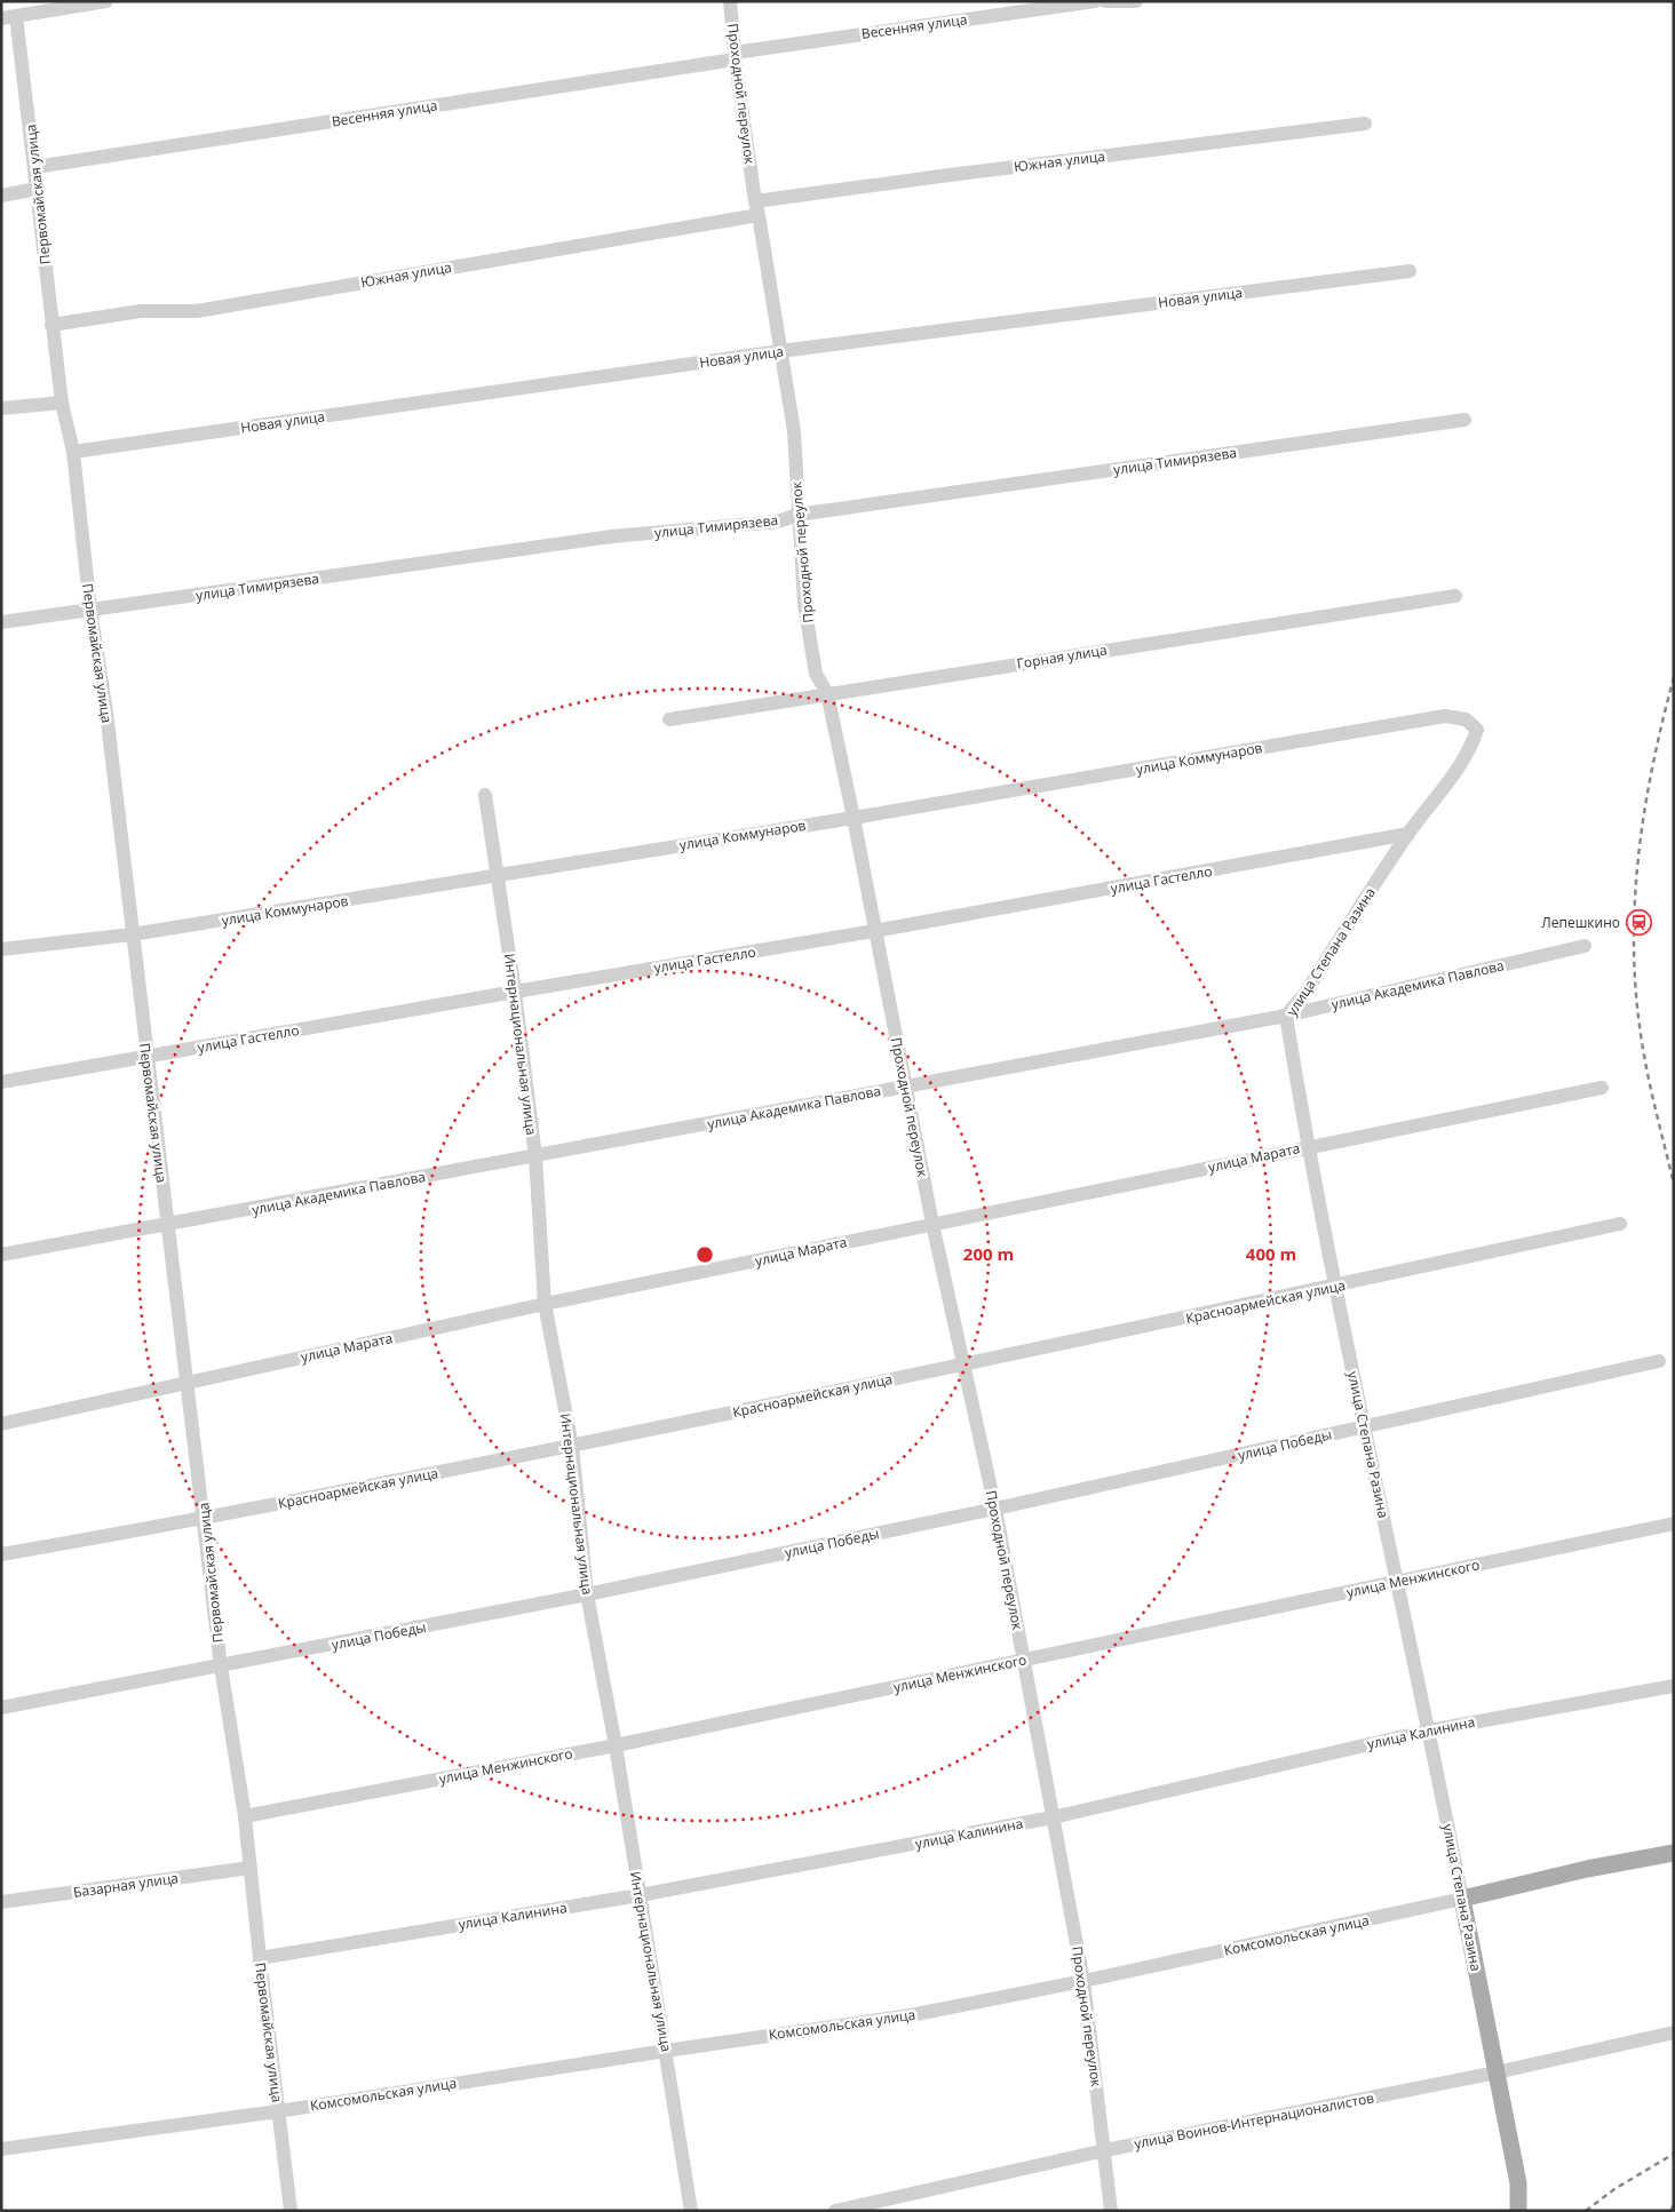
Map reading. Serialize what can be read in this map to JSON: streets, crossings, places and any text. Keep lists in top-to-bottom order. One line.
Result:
{"streets":{"main road":["улица Степана Разина","Комсомольская улица"],"street":["Весенняя улица","Проходной переулок","Южная улица","Первомайская улица","Новая улица","улица Тимирязева","Горная улица","улица Коммунаров","улица Гастелло","улица Академика Павлова","Интернациональная улица","улица Марата","Красноармейская улица","улица Победы","улица Менжинского","улица Калинина","Базарная улица","улица Воинов-Интернационалистов"]},"crossings":[["Весенняя улица","Проходной переулок"],["Весенняя улица","Первомайская улица"],["Проходной переулок","Южная улица"],["Проходной переулок","Новая улица"],["Проходной переулок","улица Тимирязева"],["Проходной переулок","Горная улица"],["Проходной переулок","улица Коммунаров"],["Проходной переулок","улица Гастелло"],["Проходной переулок","улица Академика Павлова"],["Проходной переулок","улица Марата"],["Проходной переулок","Красноармейская улица"],["Проходной переулок","улица Победы"],["Проходной переулок","улица Менжинского"],["Проходной переулок","улица Калинина"],["Проходной переулок","Комсомольская улица"],["Проходной переулок","улица Воинов-Интернационалистов"],["Южная улица","Первомайская улица"],["Первомайская улица","Новая улица"],["Первомайская улица","улица Тимирязева"],["Первомайская улица","улица Коммунаров"],["Первомайская улица","улица Гастелло"],["Первомайская улица","улица Академика Павлова"],["Первомайская улица","улица Марата"],["Первомайская улица","Красноармейская улица"],["Первомайская улица","улица Победы"],["Первомайская улица","улица Менжинского"],["Первомайская улица","улица Калинина"],["Первомайская улица","Базарная улица"],["Первомайская улица","Комсомольская улица"],["улица Коммунаров","улица Степана Разина"],["улица Коммунаров","Интернациональная улица"],["улица Гастелло","улица Степана Разина"],["улица Гастелло","Интернациональная улица"],["улица Степана Разина","улица Академика Павлова"],["улица Степана Разина","улица Марата"],["улица Степана Разина","Красноармейская улица"],["улица Степана Разина","улица Победы"],["улица Степана Разина","улица Менжинского"],["улица Степана Разина","улица Калинина"],["улица Степана Разина","Комсомольская улица"],["улица Степана Разина","улица Воинов-Интернационалистов"],["улица Академика Павлова","Интернациональная улица"],["Интернациональная улица","улица Марата"],["Интернациональная улица","Красноармейская улица"],["Интернациональная улица","улица Победы"],["Интернациональная улица","улица Менжинского"],["Интернациональная улица","улица Калинина"],["Интернациональная улица","Комсомольская улица"]],"places":{"station":["Лепешкино"]},"rings":["200 m","400 m"]}
